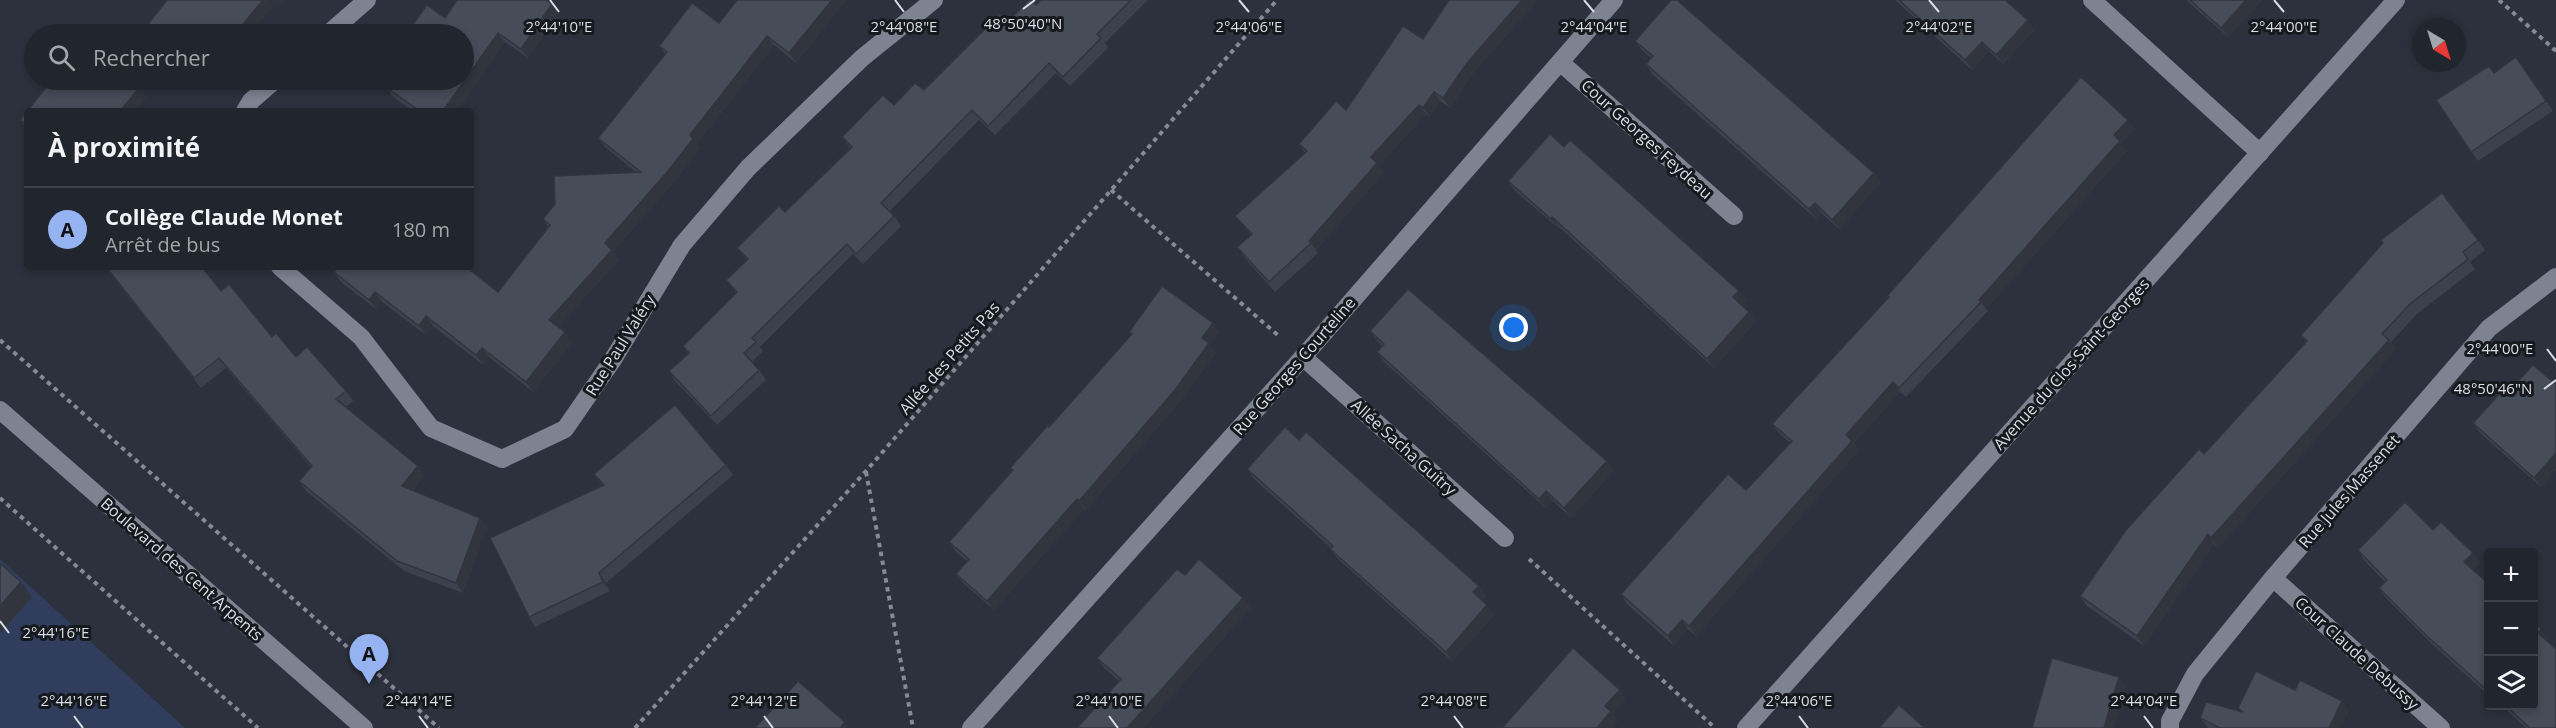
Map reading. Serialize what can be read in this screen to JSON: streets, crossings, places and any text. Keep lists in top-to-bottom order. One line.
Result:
{"streets":{"street":["Cour Georges Feydeau","Rue Paul Valéry","Avenue du Clos Saint-Georges","Rue Georges Courteline","Allée Sacha Guitry","Rue Jules Massenet","Boulevard des Cent Arpents","Cour Claude Debussy"],"path":["Allée des Petits Pas"]},"crossings":[["Cour Georges Feydeau","Rue Georges Courteline"],["Rue Georges Courteline","Allée Sacha Guitry"],["Rue Jules Massenet","Cour Claude Debussy"]],"north":"bottom right","page":{"search":"Rechercher","heading":"À proximité","list":[{"mark":"A","name":"Collège Claude Monet","note":"Arrêt de bus","value":"180 m"}],"map_buttons":["+","−"],"pins":"A"},"coordinates":["48°50'40\"N","2°44'10\"E","2°44'08\"E","2°44'06\"E","2°44'04\"E","2°44'02\"E","2°44'00\"E","48°50'46\"N","2°44'16\"E","2°44'14\"E","2°44'12\"E"]}
